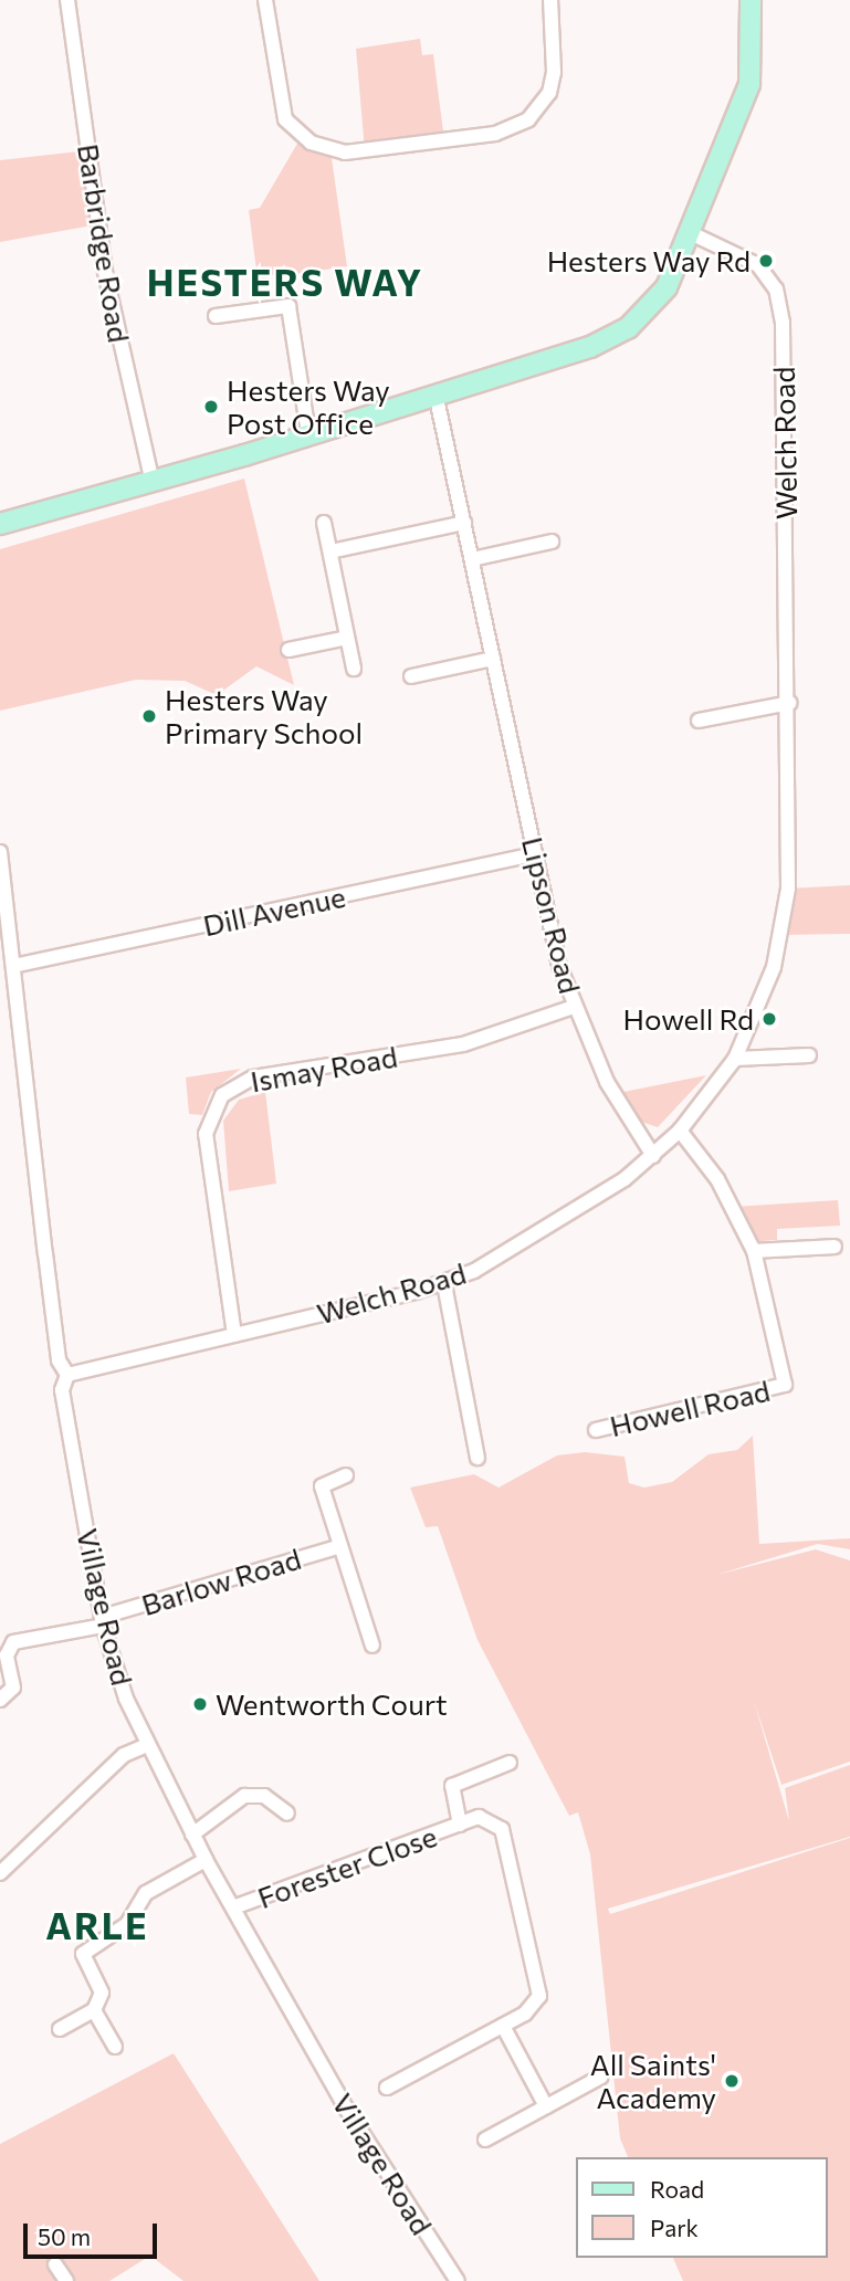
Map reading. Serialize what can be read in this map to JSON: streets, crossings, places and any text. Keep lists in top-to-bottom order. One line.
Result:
{"streets":{"street":["Barbridge Road","Welch Road","Dill Avenue","Lipson Road","Ismay Road","Howell Road","Barlow Road","Village Road","Forester Close"]},"crossings":[["Welch Road","Lipson Road"],["Welch Road","Ismay Road"],["Welch Road","Howell Road"],["Welch Road","Village Road"],["Dill Avenue","Lipson Road"],["Dill Avenue","Village Road"],["Lipson Road","Ismay Road"],["Barlow Road","Village Road"],["Village Road","Forester Close"]],"districts":["HESTERS WAY","ARLE"],"places":["Hesters Way Rd","Hesters Way Post Office","Hesters Way Primary School","Howell Rd","Wentworth Court","All Saints' Academy"],"legend":["Road","Park"],"scale_bar":"50 m"}
